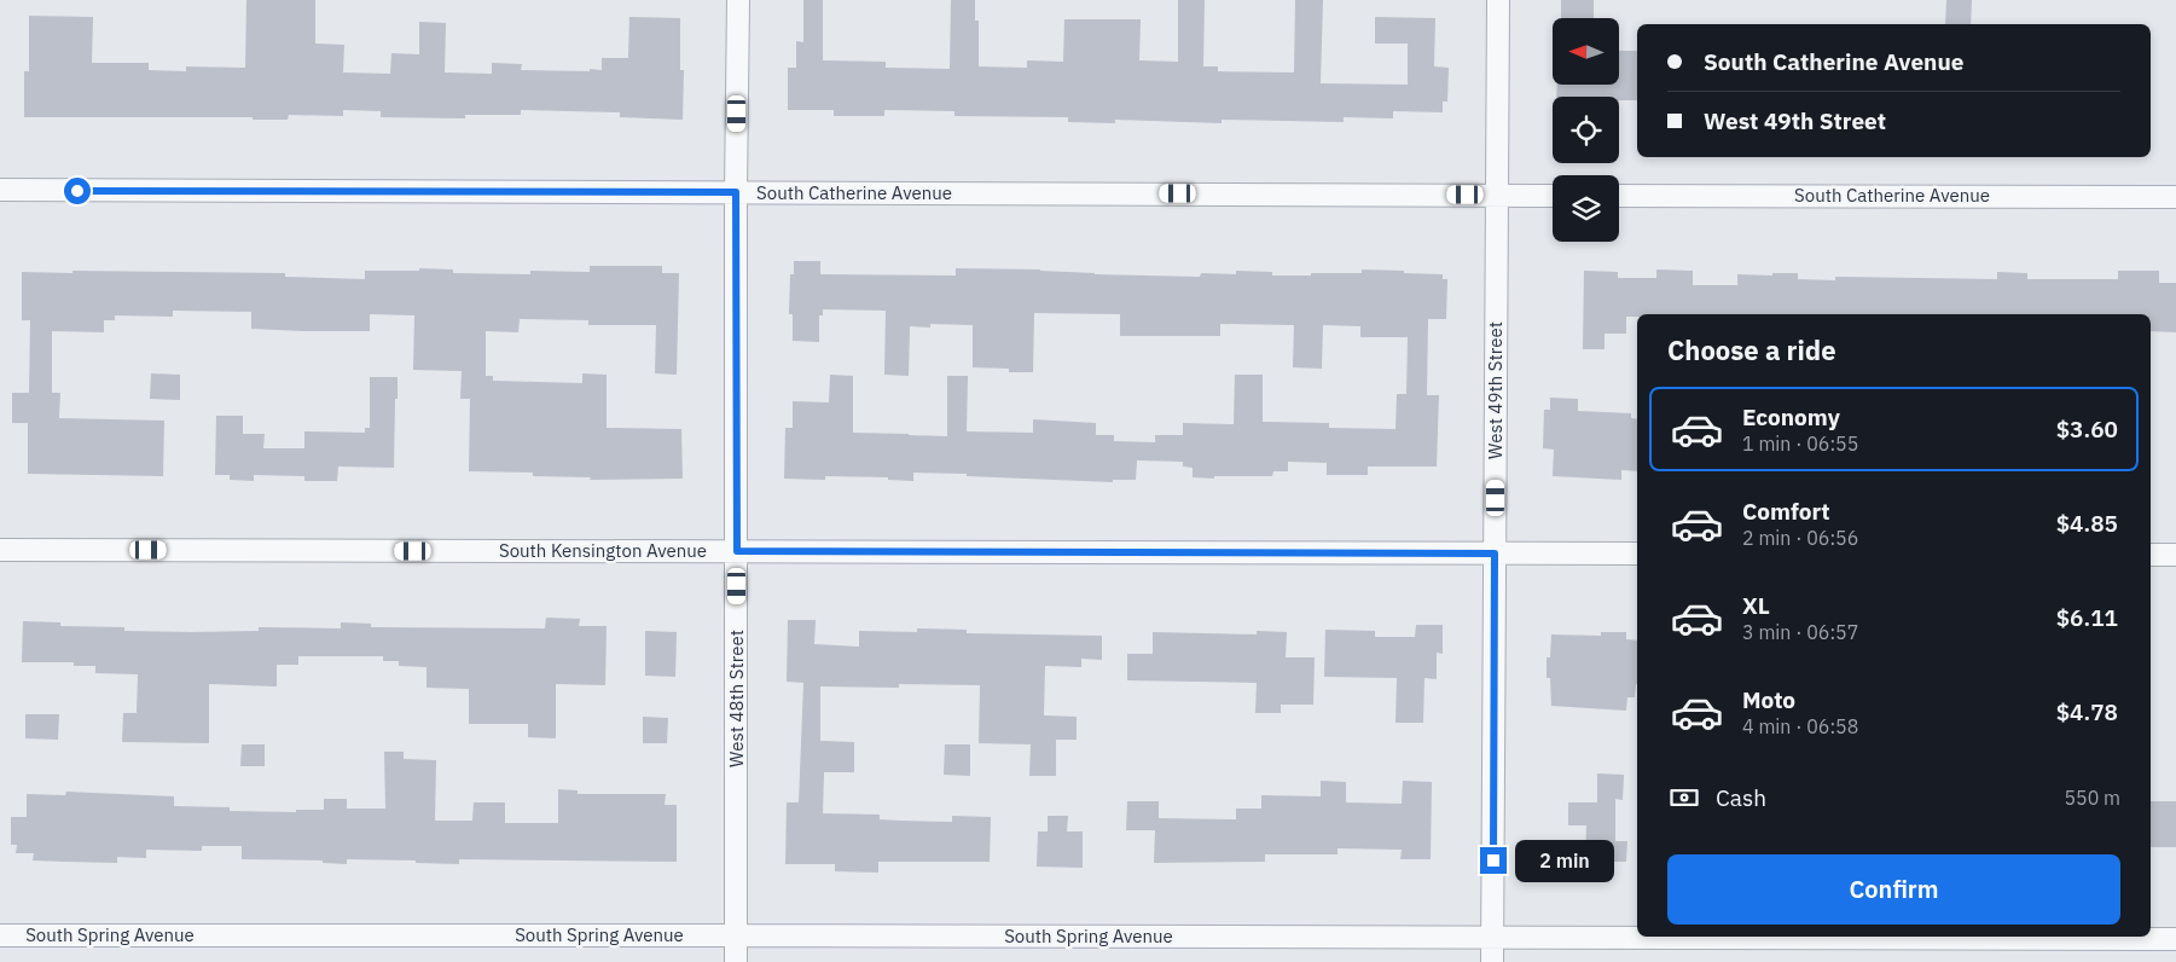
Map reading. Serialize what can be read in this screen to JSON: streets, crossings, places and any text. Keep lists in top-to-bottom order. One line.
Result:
{"streets":{"street":["South Catherine Avenue","West 49th Street","South Kensington Avenue","West 48th Street","South Spring Avenue"]},"crossings":[["South Catherine Avenue","West 49th Street"],["South Catherine Avenue","West 48th Street"],["West 49th Street","South Kensington Avenue"],["West 49th Street","South Spring Avenue"],["South Kensington Avenue","West 48th Street"],["West 48th Street","South Spring Avenue"]],"north":"left","page":{"banner":["South Catherine Avenue","West 49th Street"],"heading":"Choose a ride","list":[{"name":"Economy","note":"1 min · 06:55","value":"$3.60"},{"name":"Comfort","note":"2 min · 06:56","value":"$4.85"},{"name":"XL","note":"3 min · 06:57","value":"$6.11"},{"name":"Moto","note":"4 min · 06:58","value":"$4.78"}],"pay":["Cash","550 m"],"bubble":"2 min","buttons":"Confirm"}}
